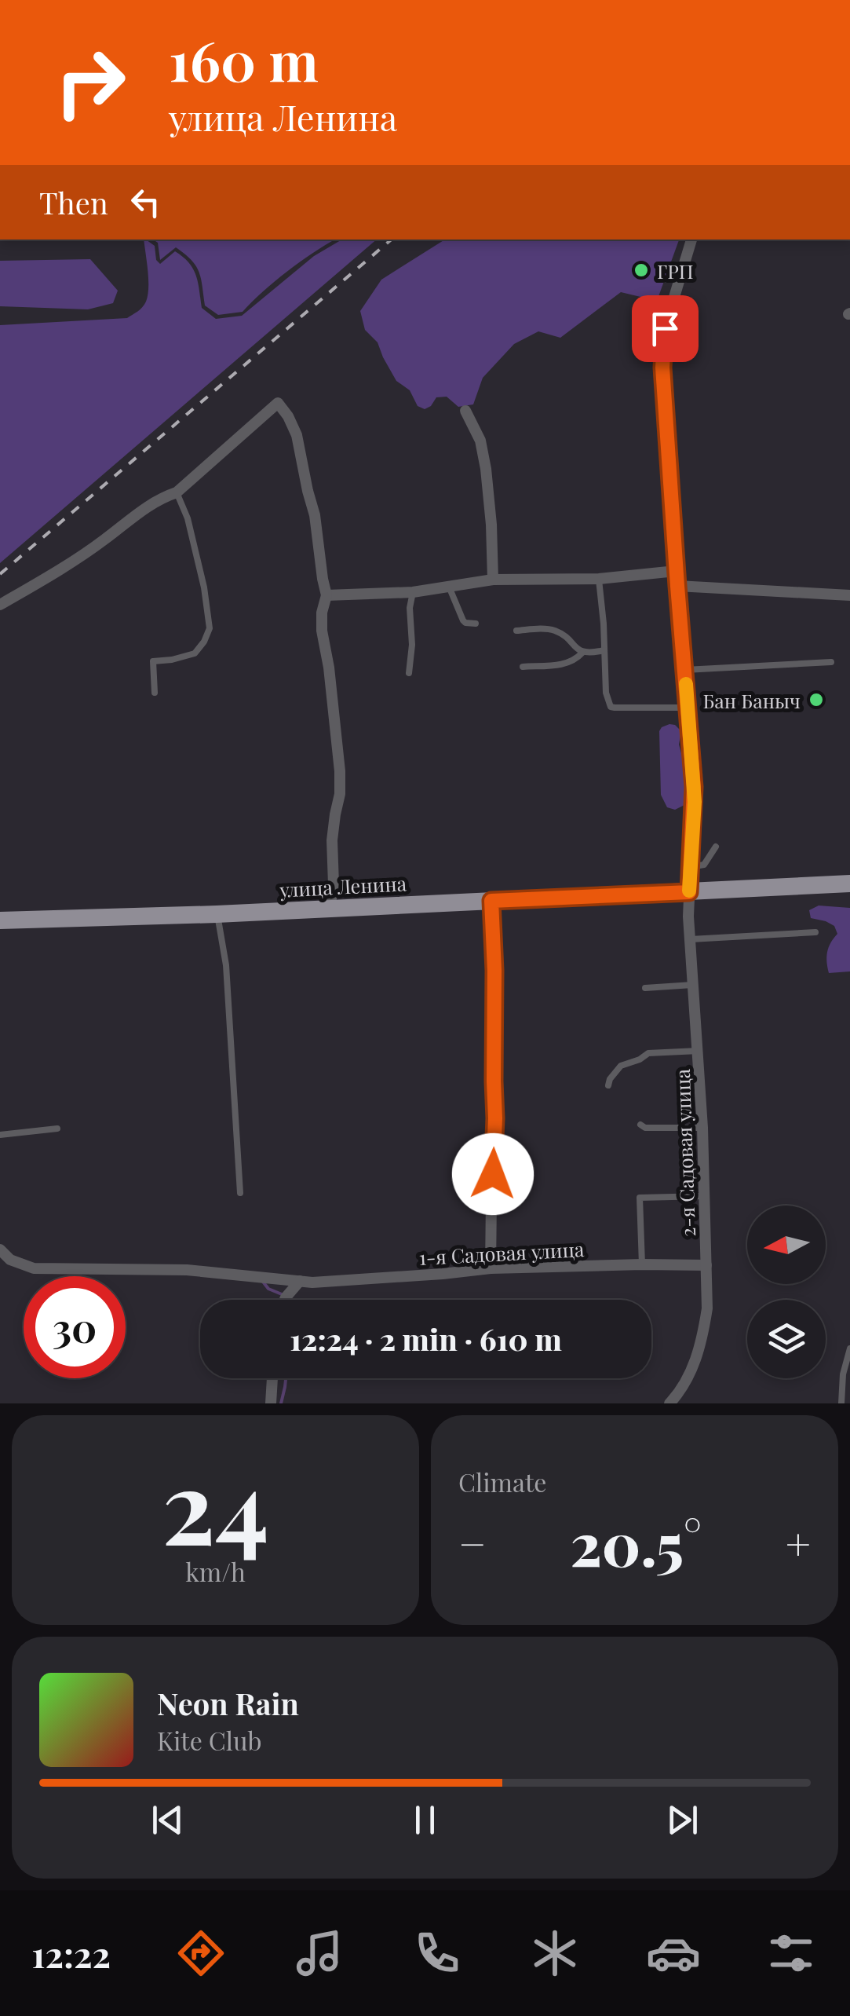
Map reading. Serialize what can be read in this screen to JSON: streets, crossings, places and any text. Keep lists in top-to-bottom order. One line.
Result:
{"streets":{"main road":["улица Ленина"],"street":["2-я Садовая улица","1-я Садовая улица"]},"crossings":[["улица Ленина","2-я Садовая улица"],["2-я Садовая улица","1-я Садовая улица"]],"places":["ГРП","Бан Баныч"],"north":"left","page":{"turn":["160 m","улица Ленина"],"then":"Then","limit":"30","trip":"12:24 · 2 min · 610 m","tile":[["24","km/h"],"Climate"],"heat":["−","20.5°","+"],"song":["Neon Rain","Kite Club"],"tabs":"12:22"}}
